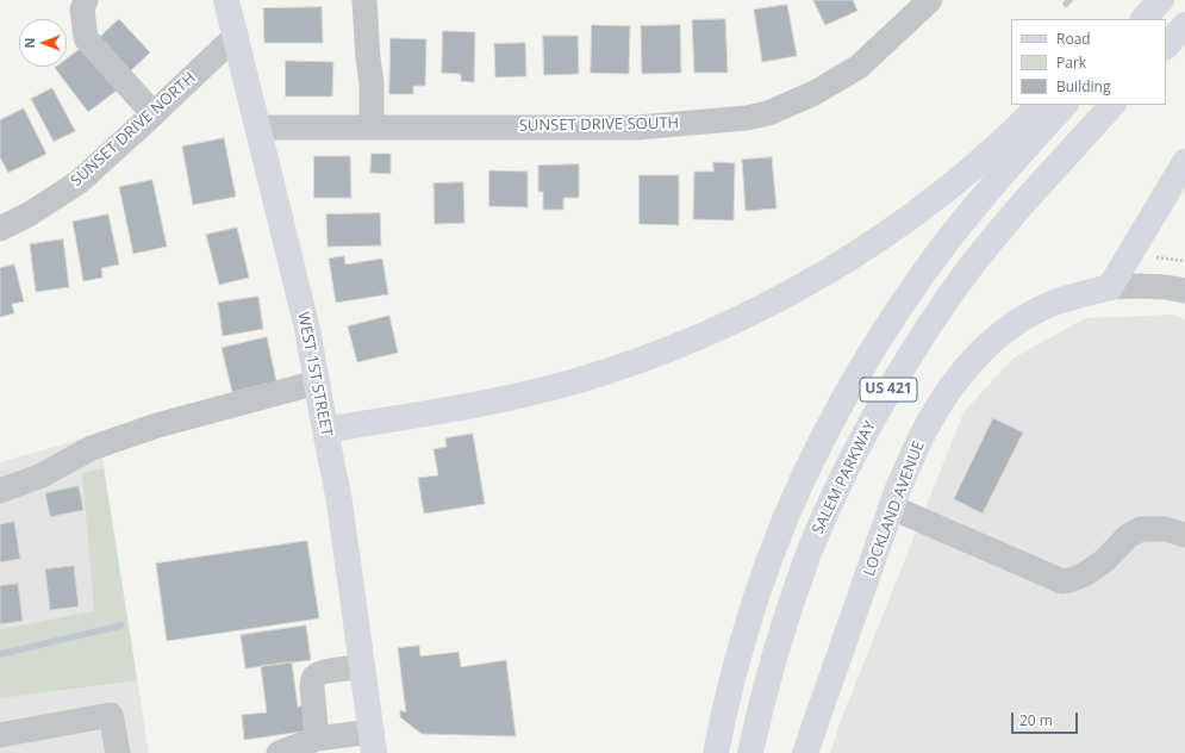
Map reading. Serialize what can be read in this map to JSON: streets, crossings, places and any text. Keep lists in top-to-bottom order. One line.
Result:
{"streets":{"main road":["WEST 1ST STREET","US 421","SALEM PARKWAY","LOCKLAND AVENUE"],"street":["SUNSET DRIVE SOUTH","SUNSET DRIVE NORTH"]},"crossings":[["SUNSET DRIVE SOUTH","WEST 1ST STREET"],["SUNSET DRIVE NORTH","WEST 1ST STREET"]],"legend":["Road","Park","Building"],"scale_bar":"20 m","north":"left"}
